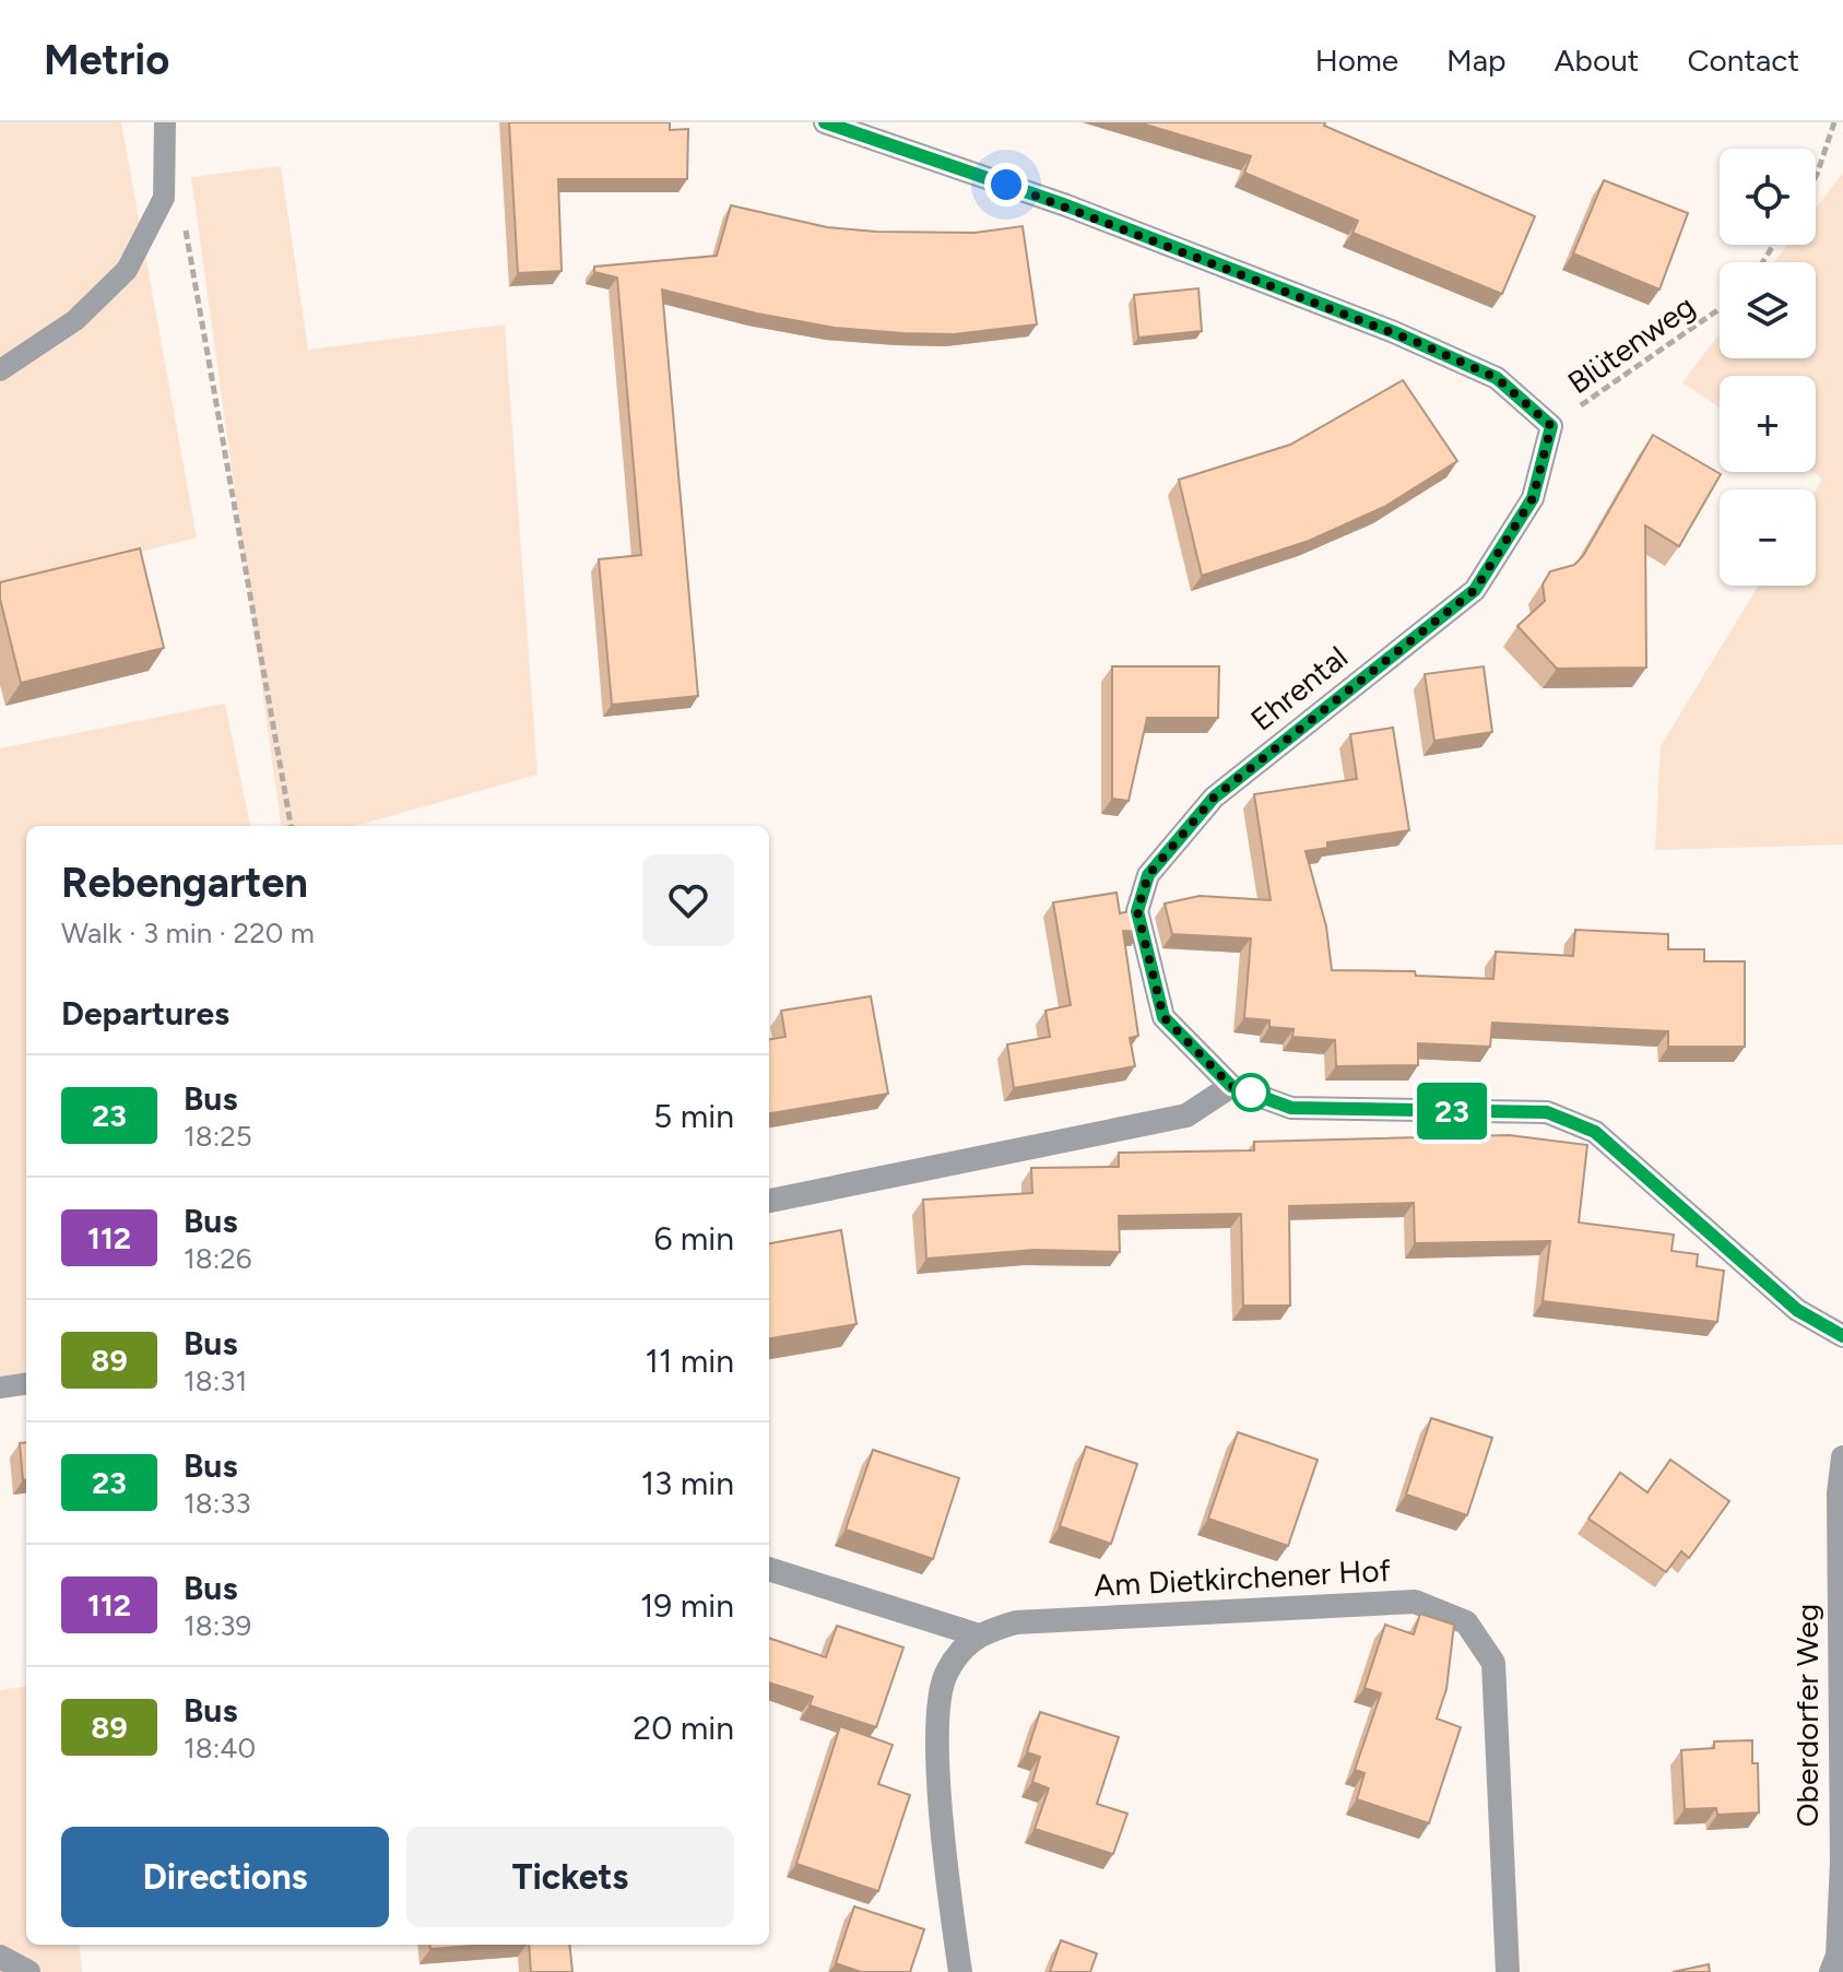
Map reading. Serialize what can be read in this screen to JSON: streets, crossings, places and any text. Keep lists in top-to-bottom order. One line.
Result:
{"streets":{"street":["Ehrental","Am Dietkirchener Hof","Oberdorfer Weg"],"path":["Blütenweg"]},"crossings":[["Blütenweg","Ehrental"]],"lines":["bus line 23"],"page":{"header":"Metrio","nav":["Home","Map","About","Contact"],"on_map":"23","map_buttons":["+","−"],"heading":[["Rebengarten","Walk · 3 min · 220 m"],"Departures"],"list":[{"mark":"23","name":"Bus","note":"18:25","value":"5 min"},{"mark":"112","name":"Bus","note":"18:26","value":"6 min"},{"mark":"89","name":"Bus","note":"18:31","value":"11 min"},{"mark":"23","name":"Bus","note":"18:33","value":"13 min"},{"mark":"112","name":"Bus","note":"18:39","value":"19 min"},{"mark":"89","name":"Bus","note":"18:40","value":"20 min"}],"buttons":["Directions","Tickets"]}}
